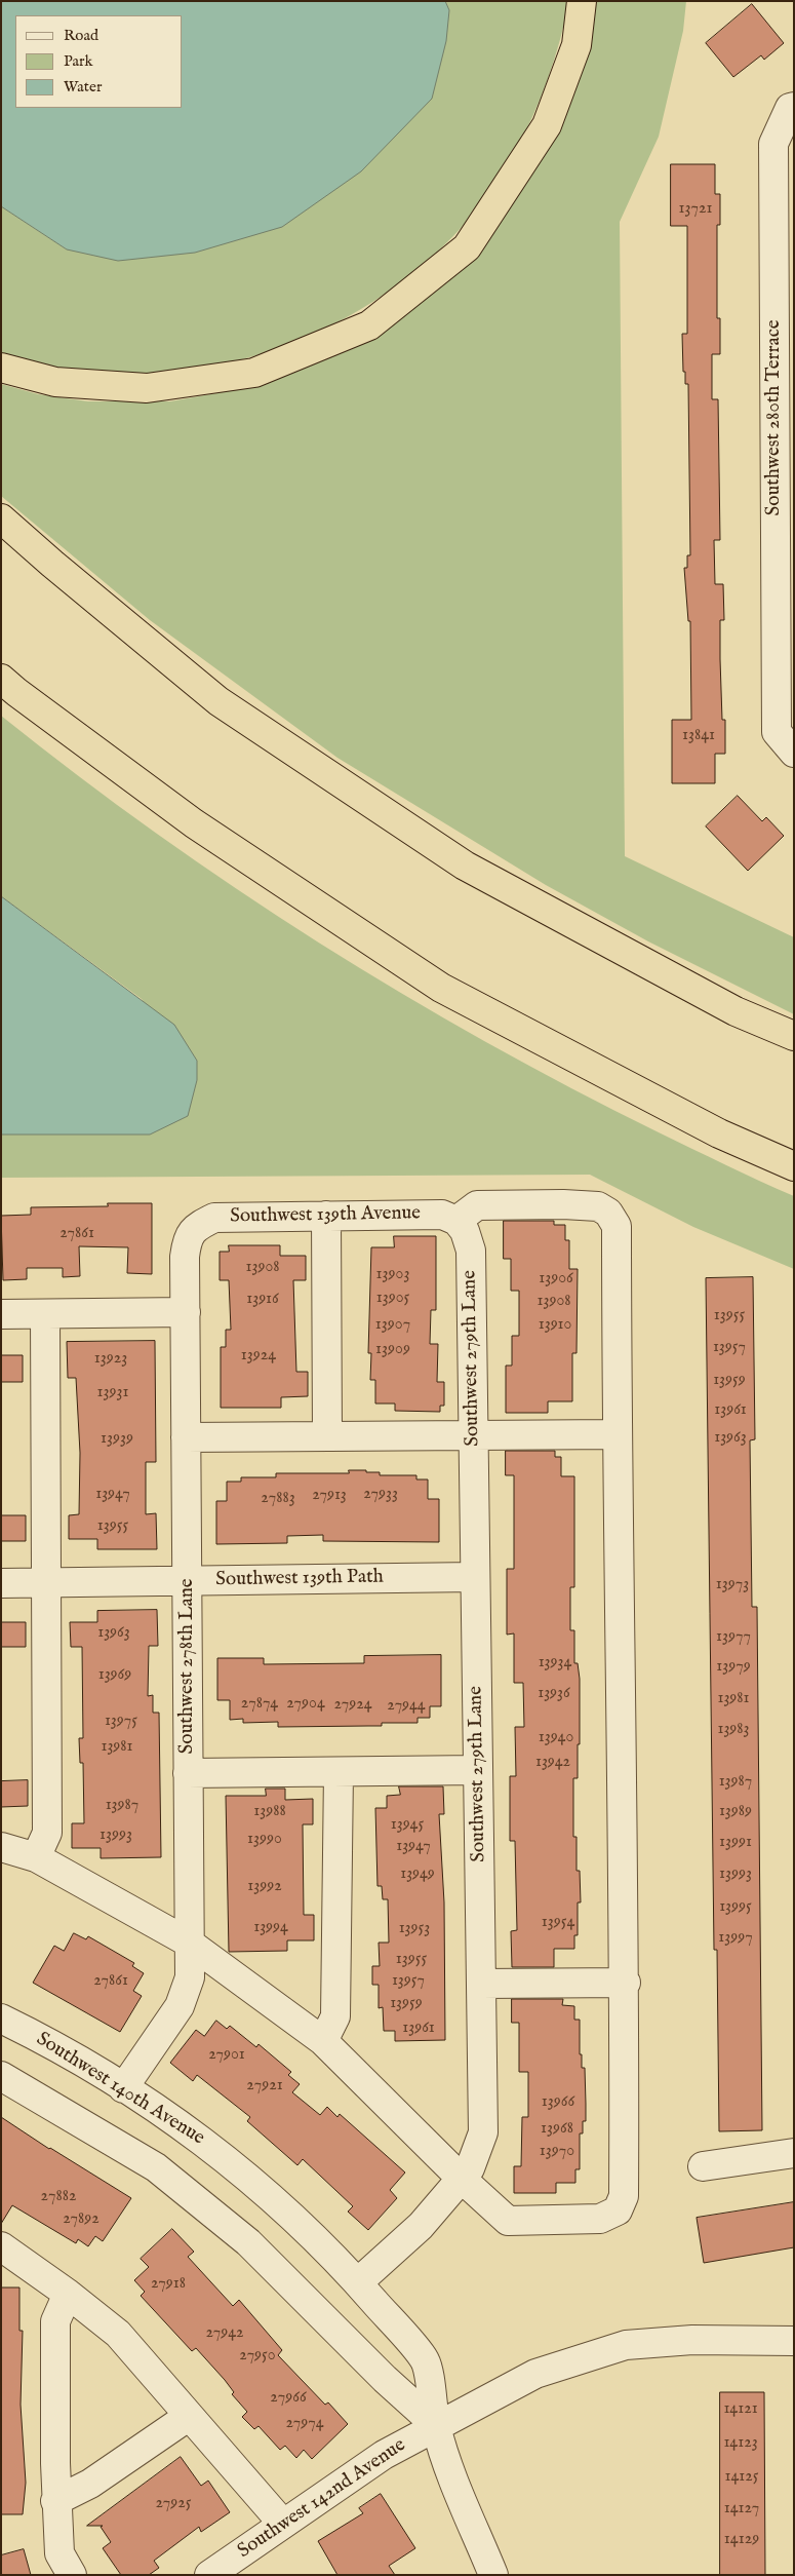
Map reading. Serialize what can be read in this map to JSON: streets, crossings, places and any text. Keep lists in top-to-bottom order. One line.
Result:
{"streets":{"street":["Southwest 280th Terrace","Southwest 139th Avenue","Southwest 279th Lane","Southwest 139th Path","Southwest 278th Lane","Southwest 140th Avenue","Southwest 142nd Avenue"]},"crossings":[["Southwest 139th Avenue","Southwest 279th Lane"],["Southwest 139th Avenue","Southwest 278th Lane"],["Southwest 279th Lane","Southwest 139th Path"],["Southwest 279th Lane","Southwest 140th Avenue"],["Southwest 139th Path","Southwest 278th Lane"],["Southwest 278th Lane","Southwest 140th Avenue"],["Southwest 140th Avenue","Southwest 142nd Avenue"]],"house_numbers":["13721","13841","27861","13908","13903","13906","13905","13916","13908","13955","13907","13910","13957","13909","13924","13923","13959","13931","13961","13963","13939","13947","27933","27913","27883","13955","13973","13963","13977","13934","13979","13969","13936","13981","27874","27904","27924","27944","13975","13983","13940","13981","13942","13987","13987","13988","13989","13945","13993","13990","13991","13947","13949","13993","13992","13995","13954","13994","13953","13997","13955","27861","13957","13959","13961","27901","27921","13966","13968","13970","27882","27892","27918","27942","27950","27966","14121","27974","14123","14125","27925","14127","14129"],"legend":["Road","Park","Water"]}
